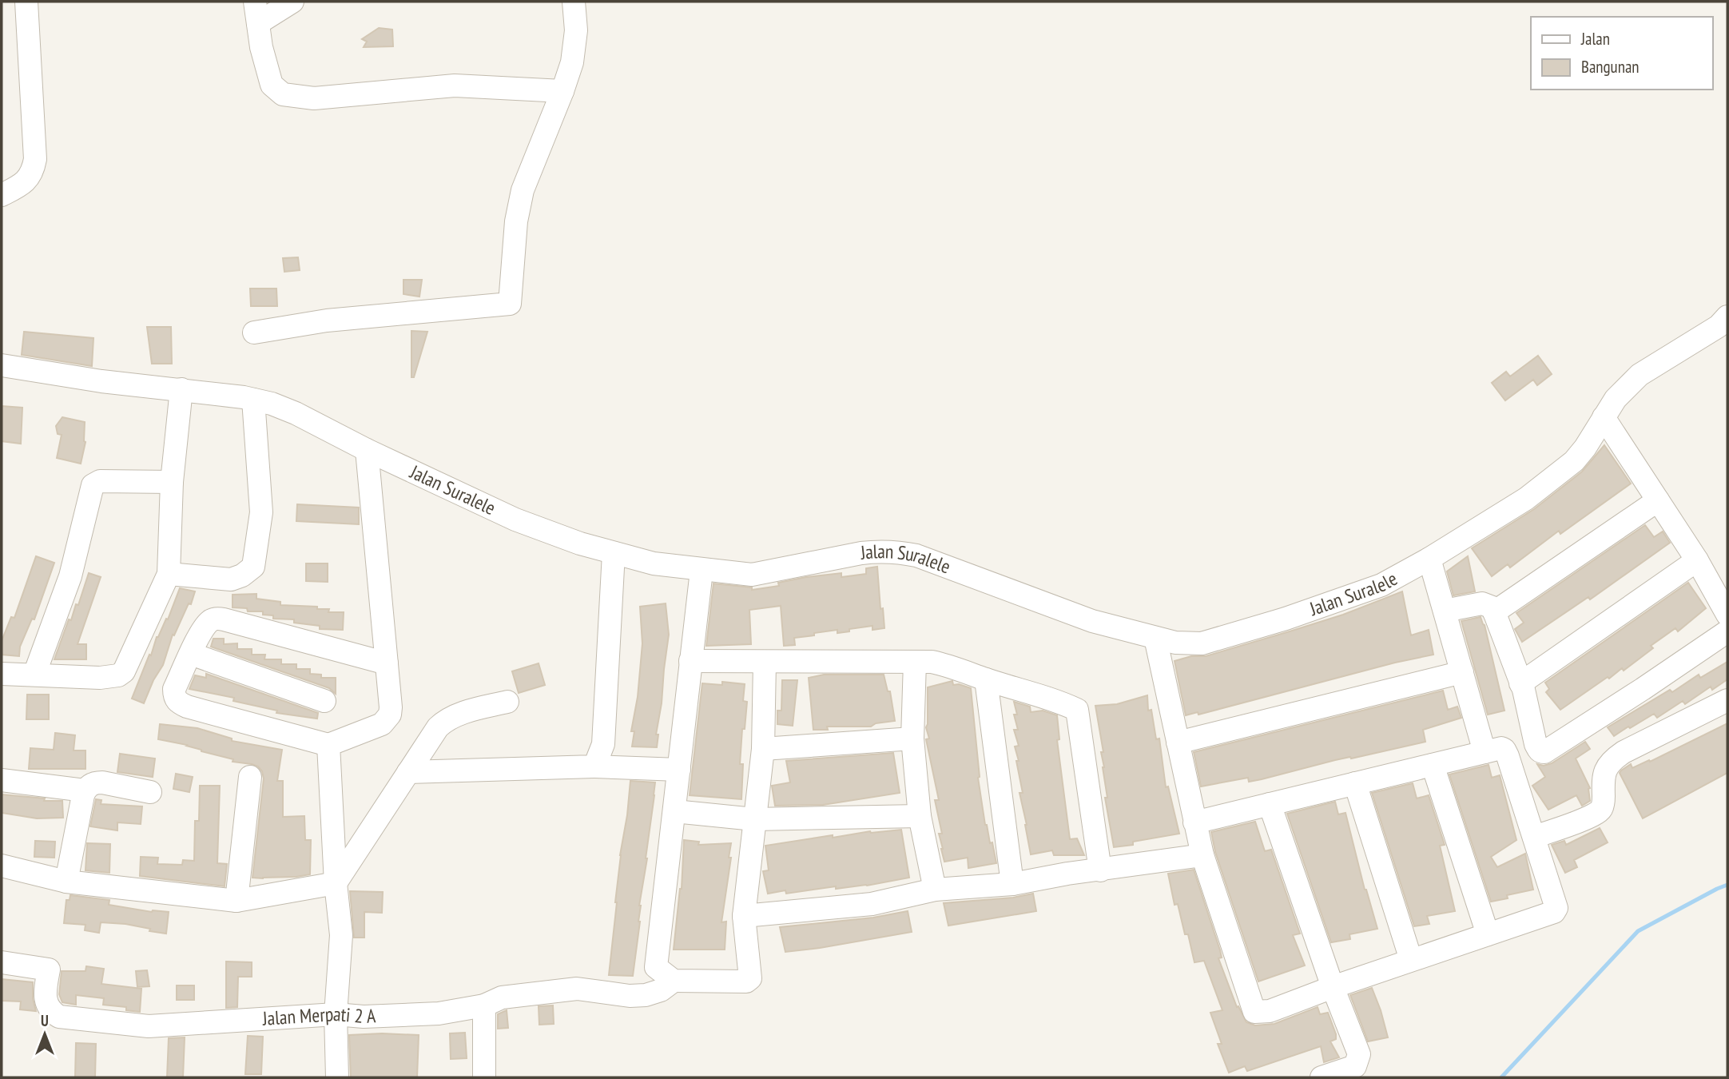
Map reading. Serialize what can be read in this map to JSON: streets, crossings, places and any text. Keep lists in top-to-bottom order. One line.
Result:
{"streets":{"street":["Jalan Suralele","Jalan Merpati 2 A"]},"legend":["Jalan","Bangunan"],"north":"top"}
